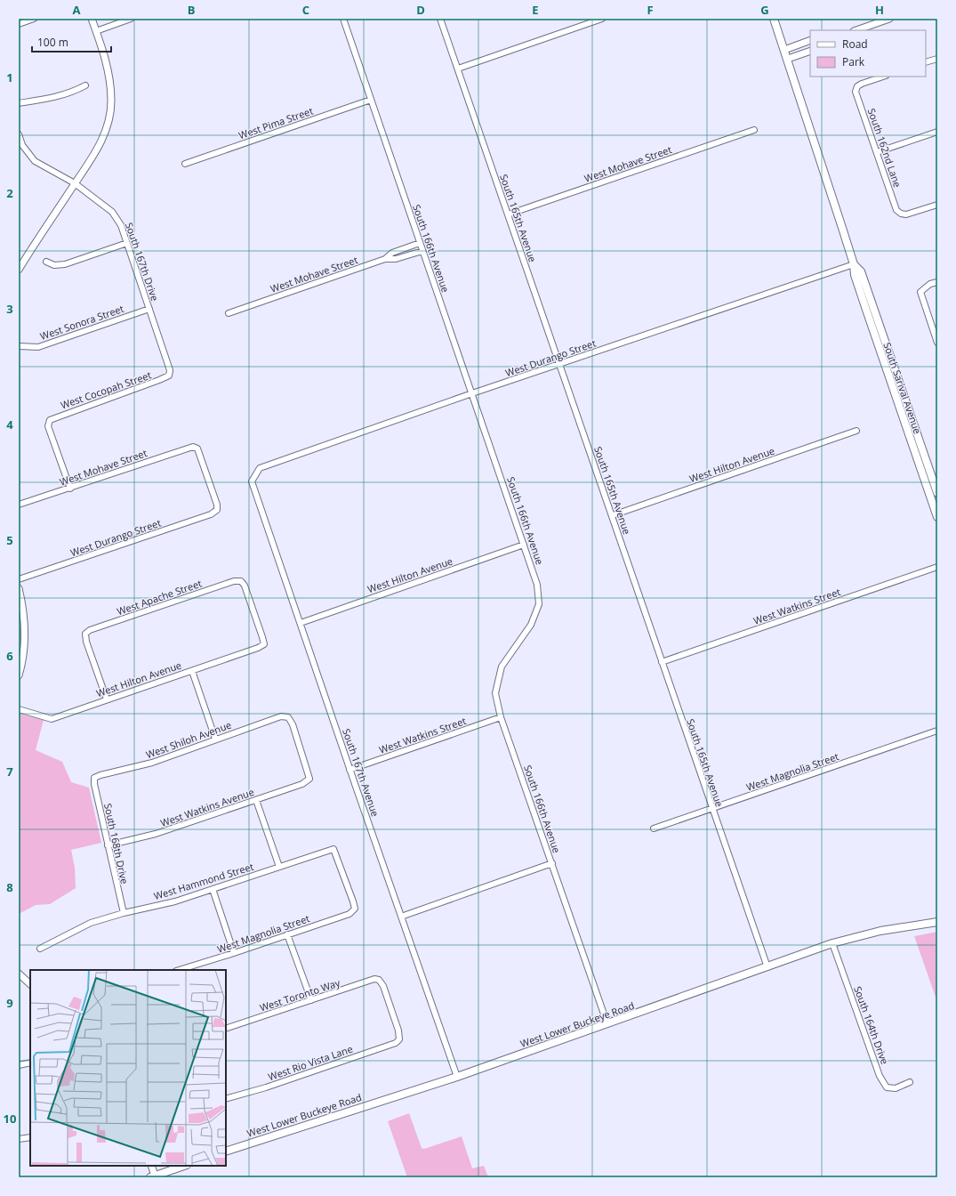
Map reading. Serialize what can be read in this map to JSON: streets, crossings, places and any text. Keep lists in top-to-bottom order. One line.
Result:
{"streets":{"main road":["South Sarival Avenue","West Lower Buckeye Road"],"street":["West Pima Street","South 162nd Lane","West Mohave Street","South 165th Avenue","South 166th Avenue","South 167th Drive","West Sonora Street","West Durango Street","West Cocopah Street","West Hilton Avenue","West Apache Street","West Watkins Street","West Shiloh Avenue","West Magnolia Street","South 167th Avenue","West Watkins Avenue","South 168th Drive","West Hammond Street","West Toronto Way","South 164th Drive","West Rio Vista Lane"]},"crossings":[["West Pima Street","South 166th Avenue"],["West Mohave Street","South 165th Avenue"],["West Mohave Street","South 166th Avenue"],["West Mohave Street","West Durango Street"],["West Mohave Street","West Cocopah Street"],["South 165th Avenue","West Durango Street"],["South 165th Avenue","West Hilton Avenue"],["South 165th Avenue","West Watkins Street"],["South 165th Avenue","West Magnolia Street"],["South 165th Avenue","West Lower Buckeye Road"],["South 166th Avenue","West Durango Street"],["South 166th Avenue","West Hilton Avenue"],["South 166th Avenue","West Watkins Street"],["South 166th Avenue","West Lower Buckeye Road"],["South 167th Drive","West Sonora Street"],["South 167th Drive","West Cocopah Street"],["West Durango Street","South Sarival Avenue"],["West Durango Street","South 167th Avenue"],["West Hilton Avenue","West Apache Street"],["West Hilton Avenue","South 167th Avenue"],["West Watkins Street","South 167th Avenue"],["West Shiloh Avenue","West Watkins Avenue"],["West Shiloh Avenue","South 168th Drive"],["West Magnolia Street","West Hammond Street"],["South 167th Avenue","West Lower Buckeye Road"],["West Watkins Avenue","South 168th Drive"],["South 168th Drive","West Hammond Street"],["West Toronto Way","West Rio Vista Lane"],["West Lower Buckeye Road","South 164th Drive"]],"legend":["Road","Park"],"scale_bar":"100 m","grid":{"columns":["A","B","C","D","E","F","G","H"],"rows":["1","2","3","4","5","6","7","8","9","10"]}}
